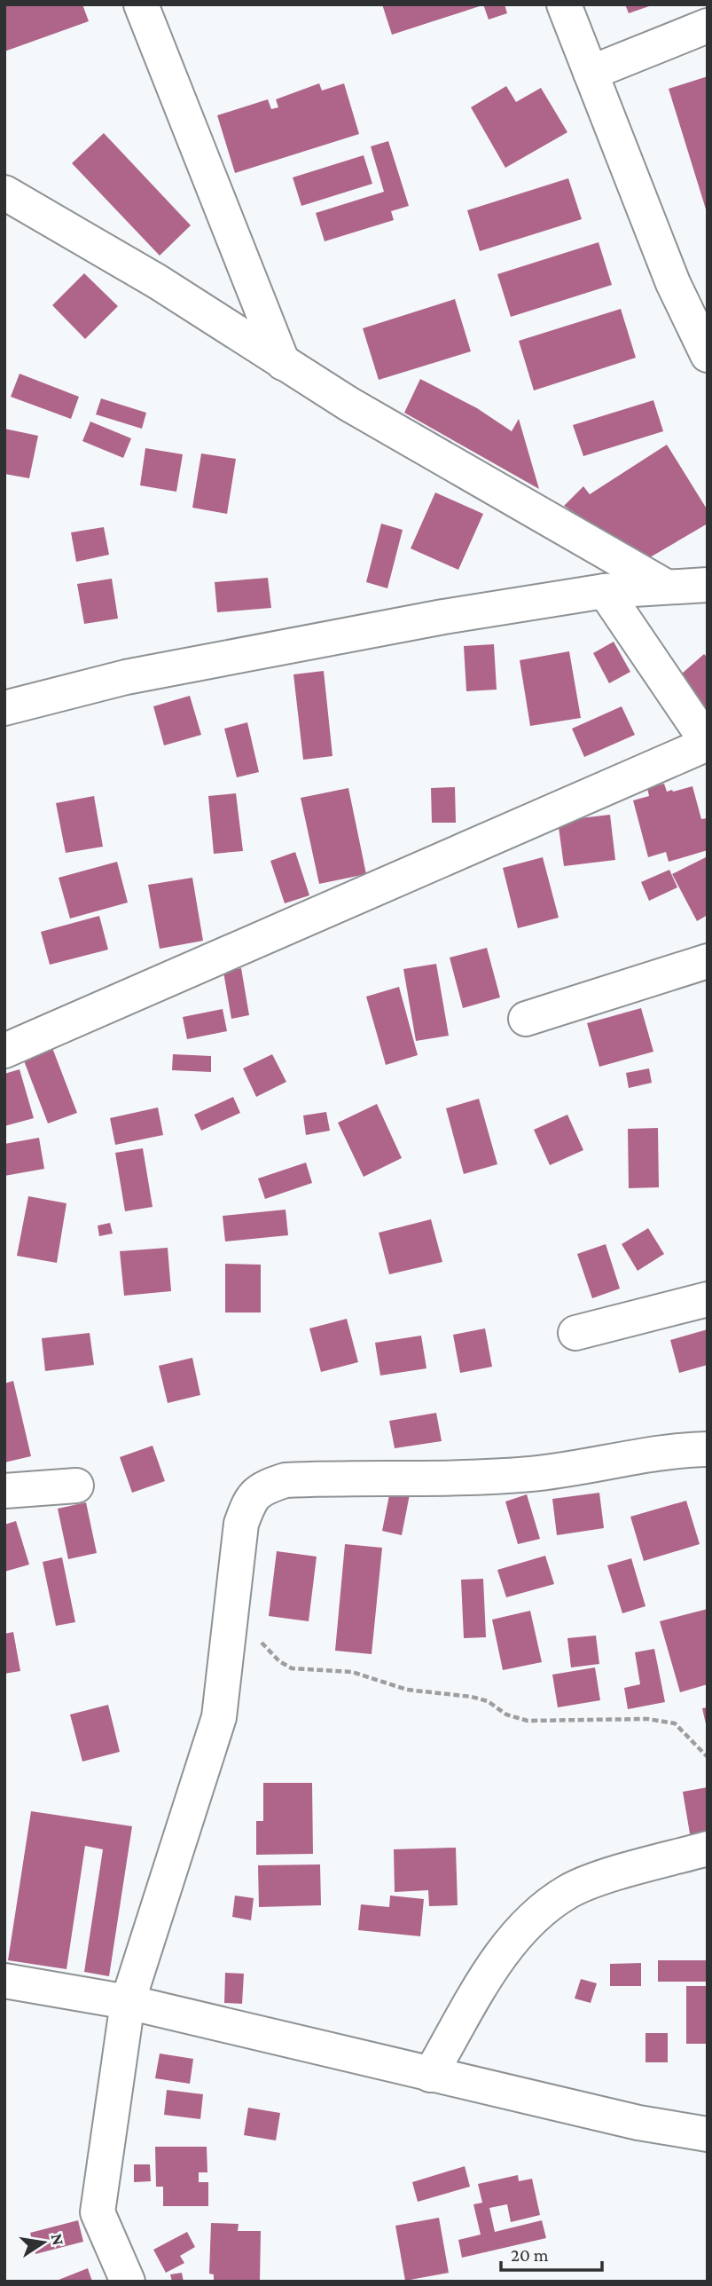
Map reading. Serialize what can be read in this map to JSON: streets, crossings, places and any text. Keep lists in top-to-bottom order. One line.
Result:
{"scale_bar":"20 m","north":"right"}
